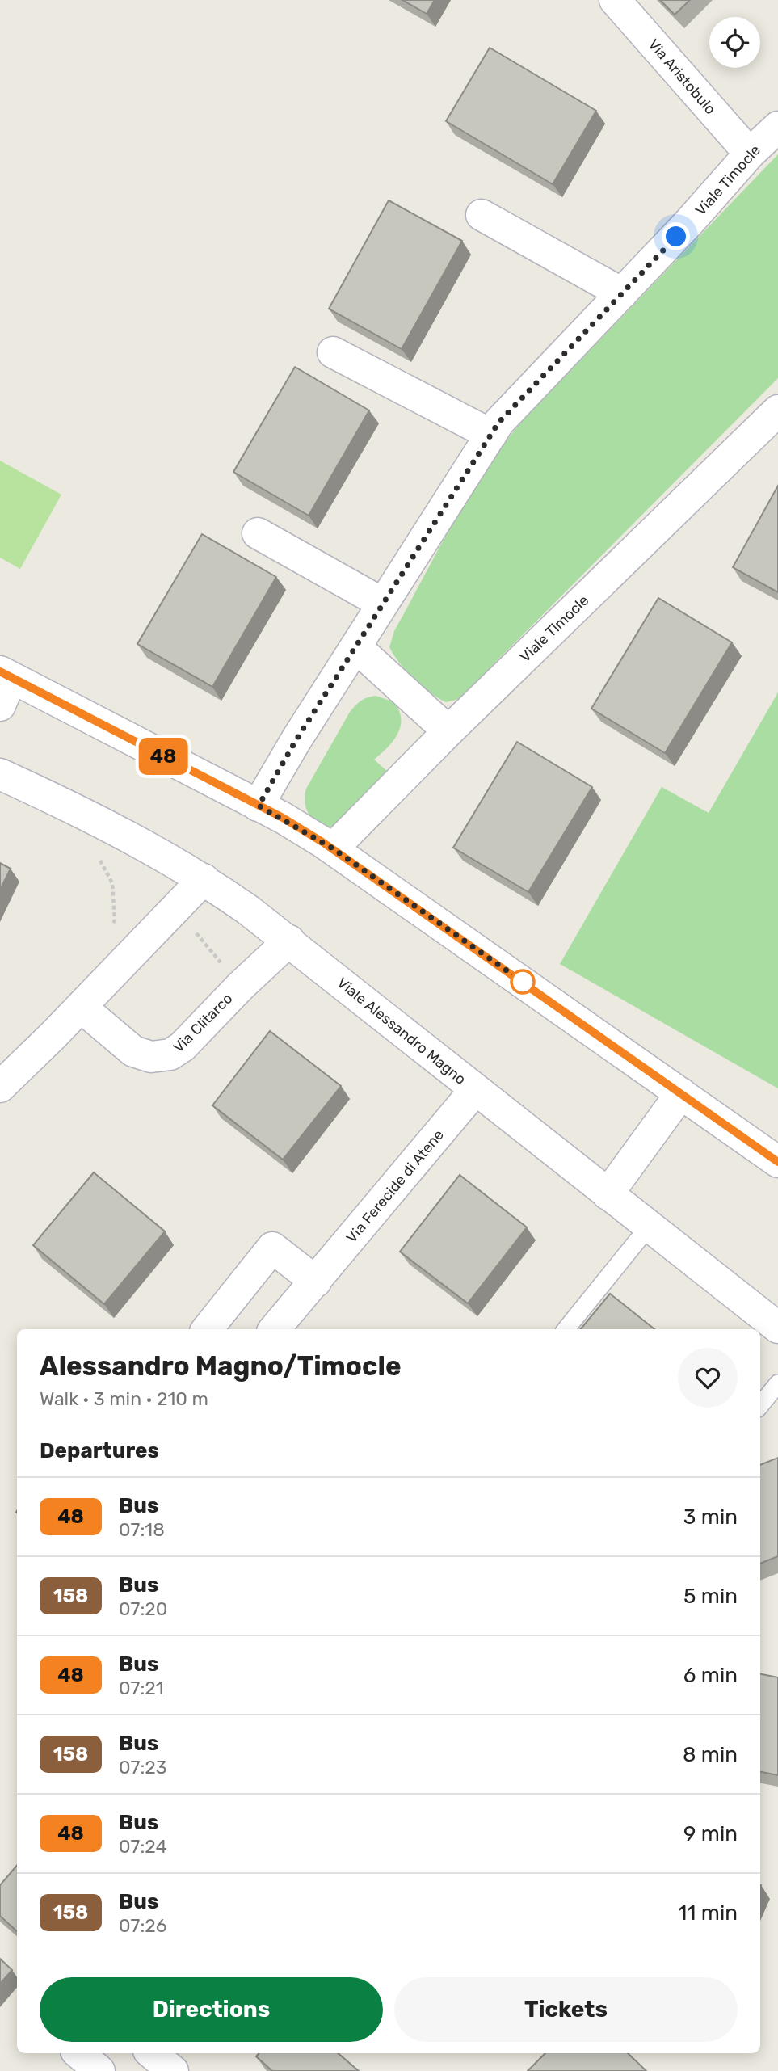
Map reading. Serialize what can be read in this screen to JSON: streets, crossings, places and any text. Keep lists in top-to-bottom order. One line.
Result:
{"streets":{"street":["Via Aristobulo","Viale Timocle","Via Clitarco","Viale Alessandro Magno","Via Ferecide di Atene"]},"crossings":[["Via Aristobulo","Viale Timocle"],["Via Clitarco","Viale Alessandro Magno"],["Viale Alessandro Magno","Via Ferecide di Atene"]],"lines":["bus line 48"],"page":{"on_map":"48","heading":[["Alessandro Magno/Timocle","Walk · 3 min · 210 m"],"Departures"],"list":[{"mark":"48","name":"Bus","note":"07:18","value":"3 min"},{"mark":"158","name":"Bus","note":"07:20","value":"5 min"},{"mark":"48","name":"Bus","note":"07:21","value":"6 min"},{"mark":"158","name":"Bus","note":"07:23","value":"8 min"},{"mark":"48","name":"Bus","note":"07:24","value":"9 min"},{"mark":"158","name":"Bus","note":"07:26","value":"11 min"}],"buttons":["Directions","Tickets"]}}
